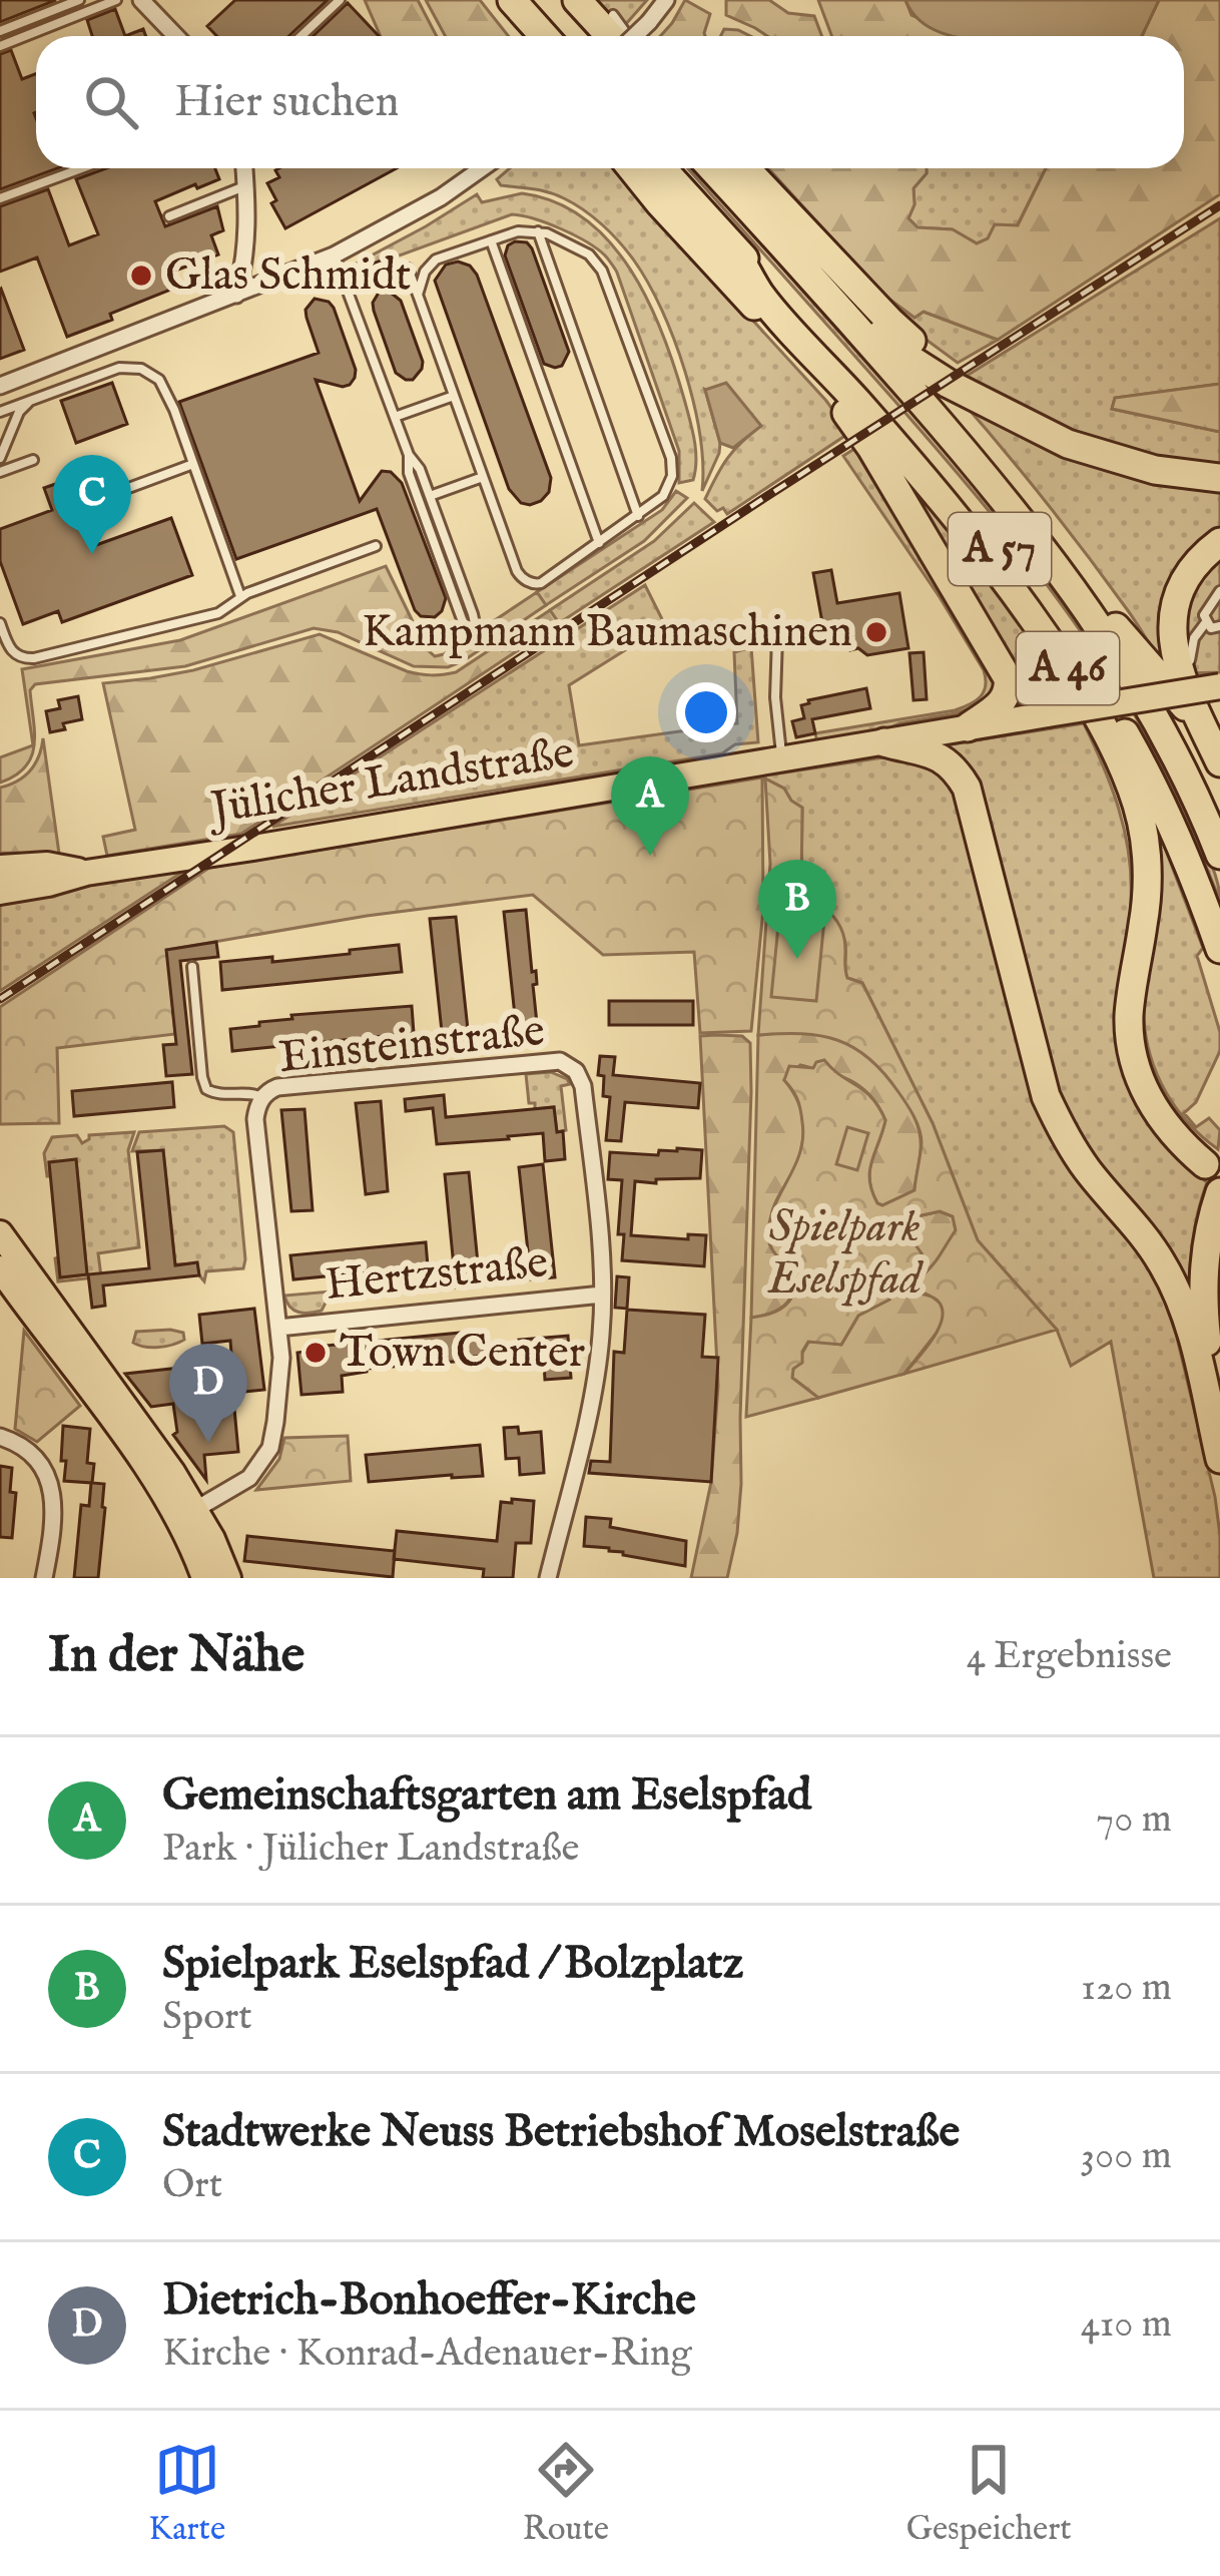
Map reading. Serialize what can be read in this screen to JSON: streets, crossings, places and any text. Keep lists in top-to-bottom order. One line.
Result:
{"streets":{"highway":["A 57","A 46"],"main road":["Jülicher Landstraße"],"street":["Einsteinstraße","Hertzstraße"]},"crossings":[["A 57","A 46"],["Einsteinstraße","Hertzstraße"]],"parks":["Spielpark Eselspfad"],"places":["Glas Schmidt","Kampmann Baumaschinen","Town Center"],"page":{"search":"Hier suchen","pins":["C","A","B","D"],"heading":["In der Nähe","4 Ergebnisse"],"list":[{"mark":"A","name":"Gemeinschaftsgarten am Eselspfad","note":"Park · Jülicher Landstraße","value":"70 m"},{"mark":"B","name":"Spielpark Eselspfad / Bolzplatz","note":"Sport","value":"120 m"},{"mark":"C","name":"Stadtwerke Neuss Betriebshof Moselstraße","note":"Ort","value":"300 m"},{"mark":"D","name":"Dietrich-Bonhoeffer-Kirche","note":"Kirche · Konrad-Adenauer-Ring","value":"410 m"}],"nav":["Karte","Route","Gespeichert"]}}
